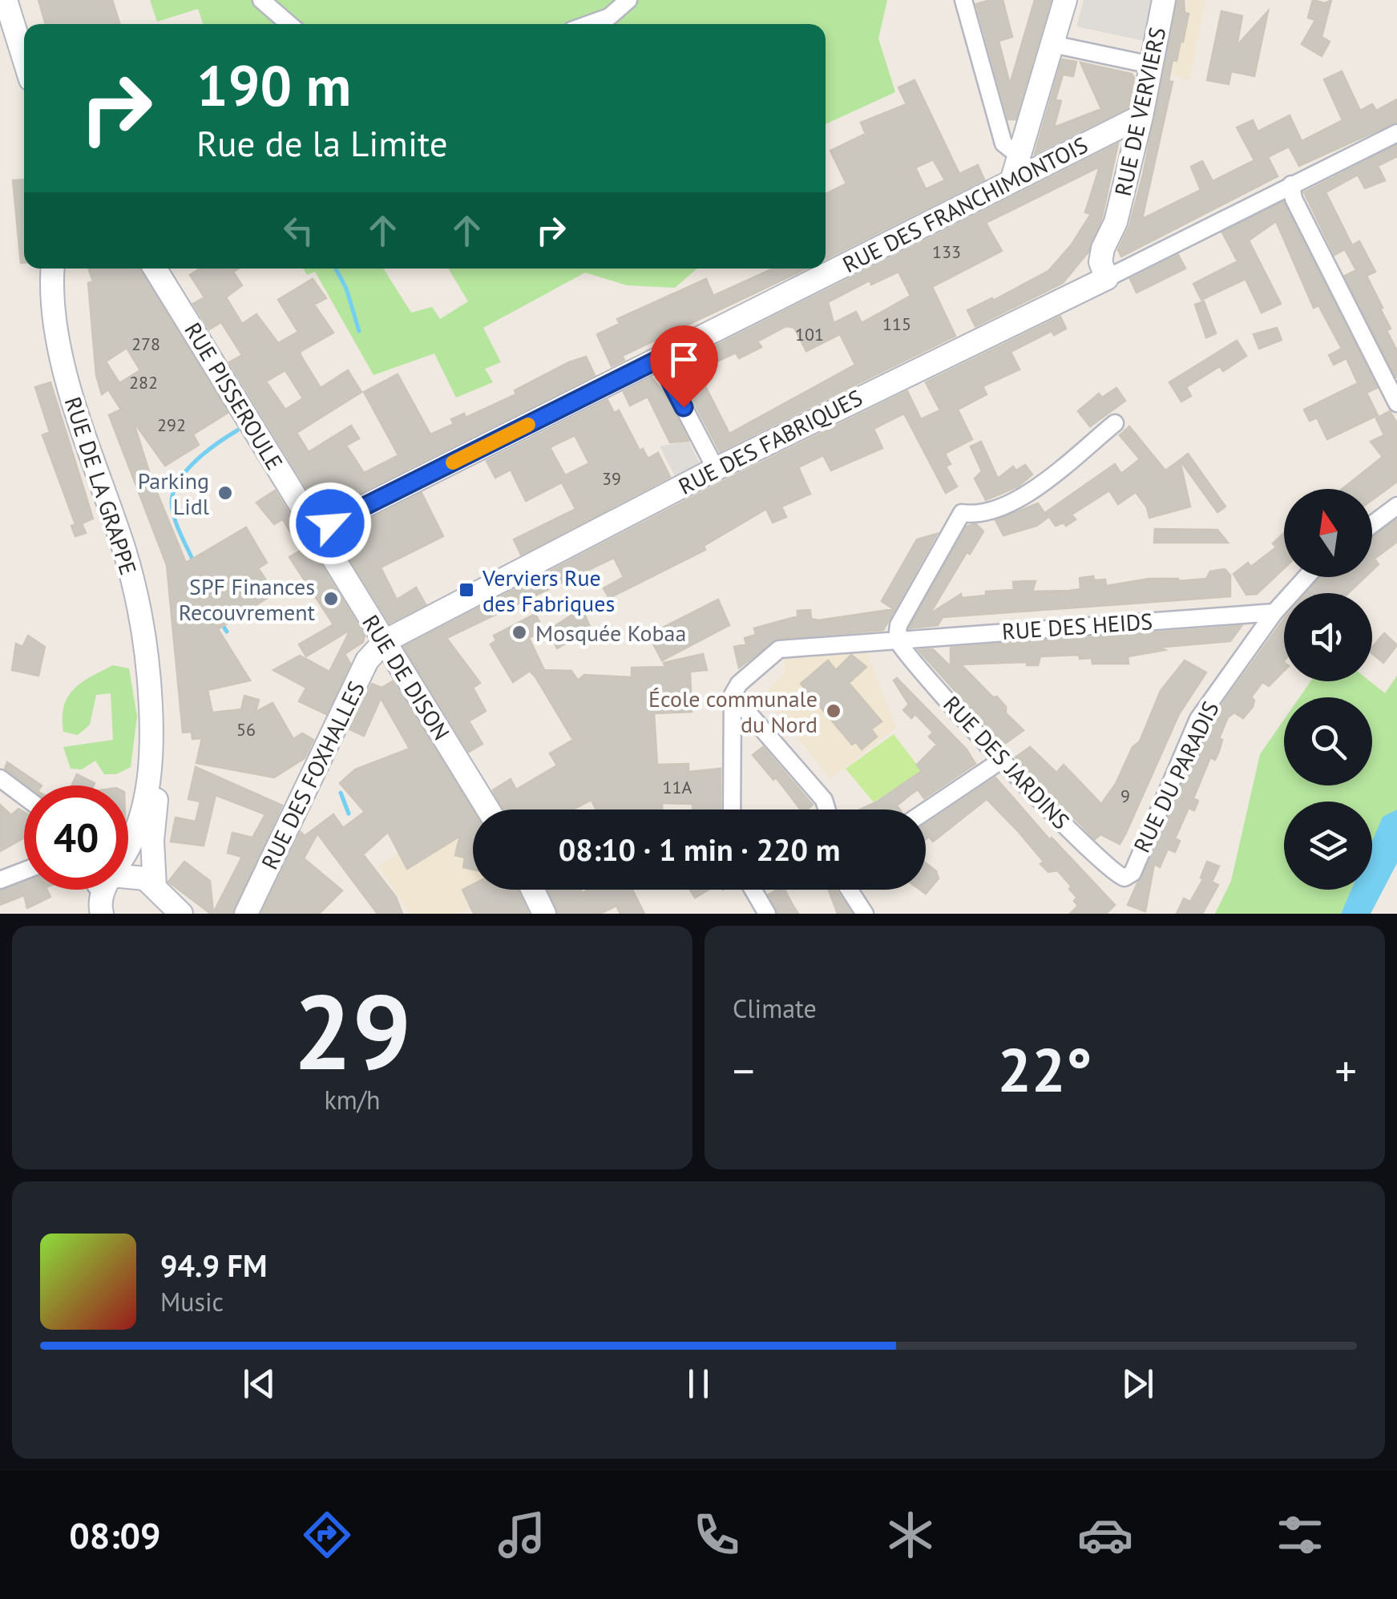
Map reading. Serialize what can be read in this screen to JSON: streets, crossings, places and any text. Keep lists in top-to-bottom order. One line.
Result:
{"streets":{"street":["RUE DE VERVIERS","RUE DES FRANCHIMONTOIS","RUE PISSEROULE","RUE DES FABRIQUES","RUE DE LA GRAPPE","RUE DES HEIDS","RUE DE DISON","RUE DES JARDINS","RUE DES FOXHALLES","RUE DU PARADIS"]},"crossings":[["RUE DE VERVIERS","RUE DES FRANCHIMONTOIS"],["RUE DE VERVIERS","RUE DES FABRIQUES"],["RUE DES FRANCHIMONTOIS","RUE PISSEROULE"],["RUE DES FRANCHIMONTOIS","RUE DE DISON"],["RUE PISSEROULE","RUE DE DISON"],["RUE DES FABRIQUES","RUE DE DISON"],["RUE DES FABRIQUES","RUE DES FOXHALLES"],["RUE DES HEIDS","RUE DES JARDINS"],["RUE DES HEIDS","RUE DU PARADIS"],["RUE DE DISON","RUE DES FOXHALLES"],["RUE DES JARDINS","RUE DU PARADIS"]],"places":{"other":["Parking Lidl","SPF Finances Recouvrement","Mosquée Kobaa","École communale du Nord"],"transit":["Verviers Rue des Fabriques"]},"house_numbers":["133","115","101","278","282","292","39","56","11A","9"],"north":"top","page":{"turn":["190 m","Rue de la Limite"],"limit":"40","trip":"08:10 · 1 min · 220 m","tile":[["29","km/h"],"Climate"],"heat":["−","22°","+"],"song":["94.9 FM","Music"],"tabs":"08:09"}}
